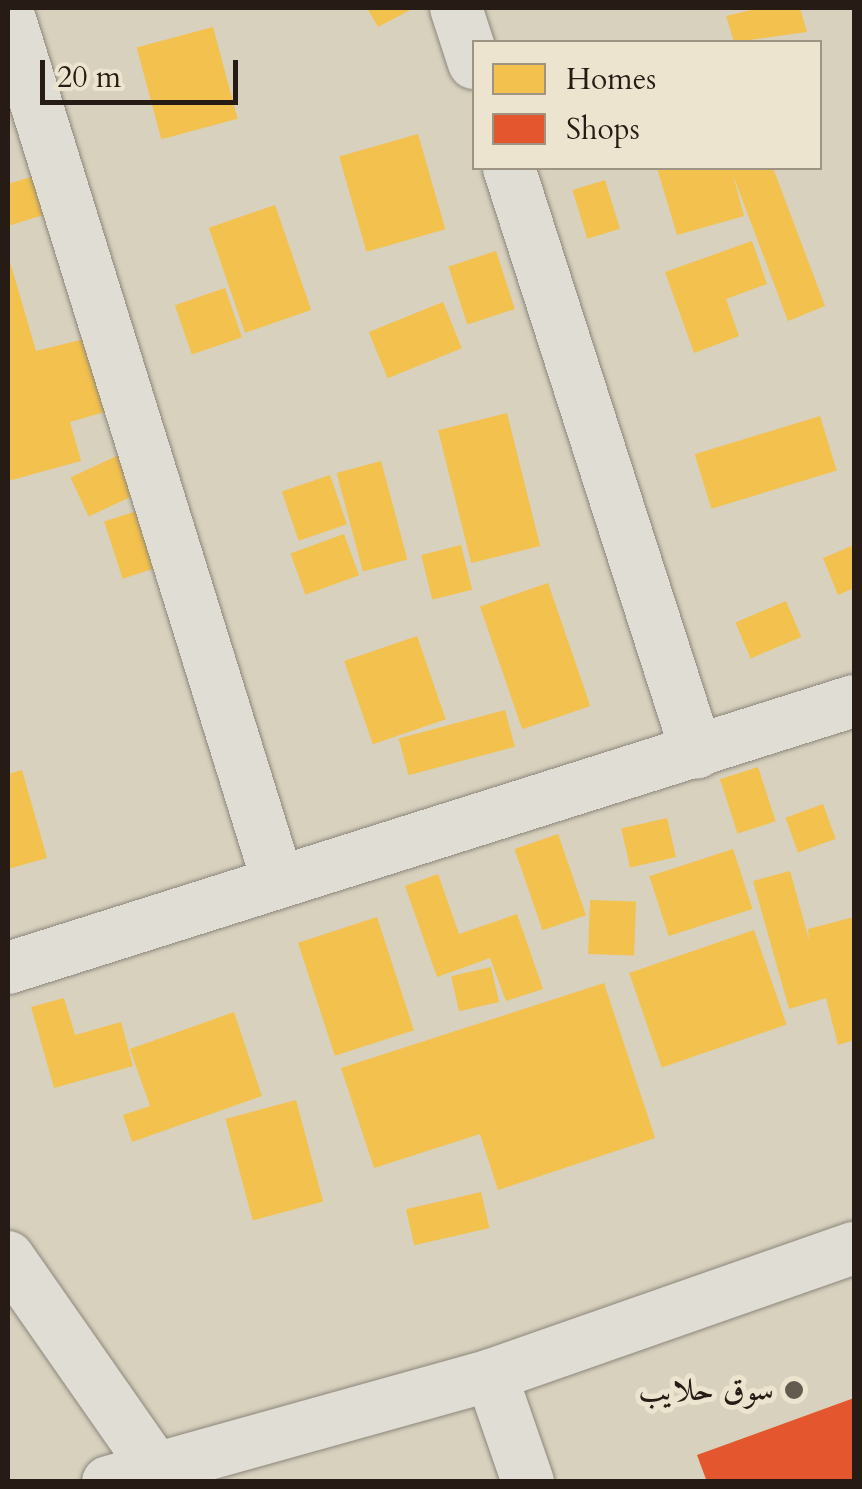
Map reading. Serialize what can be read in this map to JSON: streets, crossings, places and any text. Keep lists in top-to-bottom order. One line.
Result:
{"places":["سوق حلايب"],"legend":["Homes","Shops"],"scale_bar":"20 m"}
